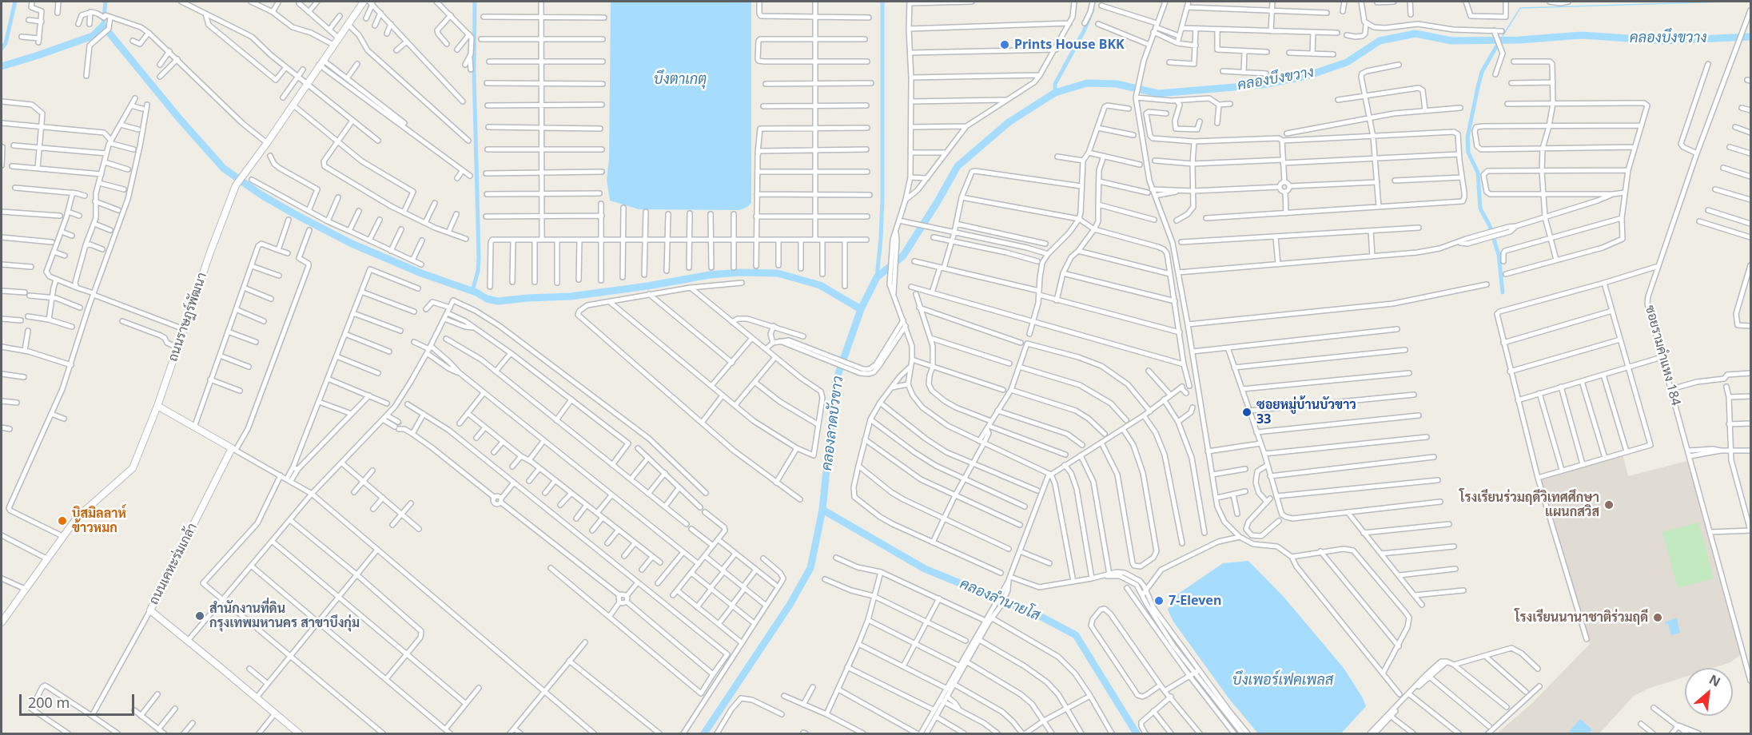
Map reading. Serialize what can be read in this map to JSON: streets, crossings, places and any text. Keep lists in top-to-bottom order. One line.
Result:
{"streets":{"street":["ถนนราษฏร์พัฒนา","ซอยรามคำแหง 184","ถนนเคหะร่มเกล้า"]},"water":["คลองบึงขวาง","บึงตาเกตุ","คลองลาดบัวขาว","คลองลำนายโส","บึงเพอร์เฟคเพลส"],"places":["Prints House BKK","ซอยหมู่บ้านบัวขาว 33","โรงเรียนร่วมฤดีวิเทศศึกษา แผนกสวิส","บิสมิลลาห์ ข้าวหมก","7-Eleven","สำนักงานที่ดิน กรุงเทพมหานคร สาขาบึงกุ่ม","โรงเรียนนานาชาติร่วมฤดี"],"scale_bar":"200 m","north":"top right"}
